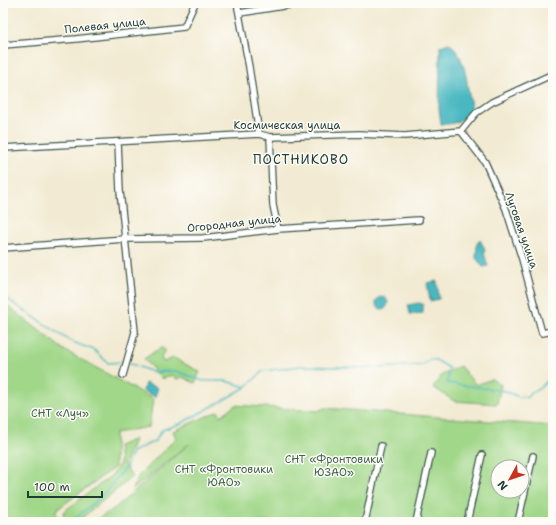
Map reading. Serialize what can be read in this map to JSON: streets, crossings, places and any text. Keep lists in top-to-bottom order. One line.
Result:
{"streets":{"street":["Полевая улица","Космическая улица","Огородная улица","Луговая улица"]},"crossings":[["Космическая улица","Луговая улица"]],"districts":["ПОСТНИКОВО"],"parks":["СНТ «Луч»","СНТ «Фронтовики ЮЗАО»","СНТ «Фронтовики ЮАО»"],"scale_bar":"100 m","north":"bottom left"}
